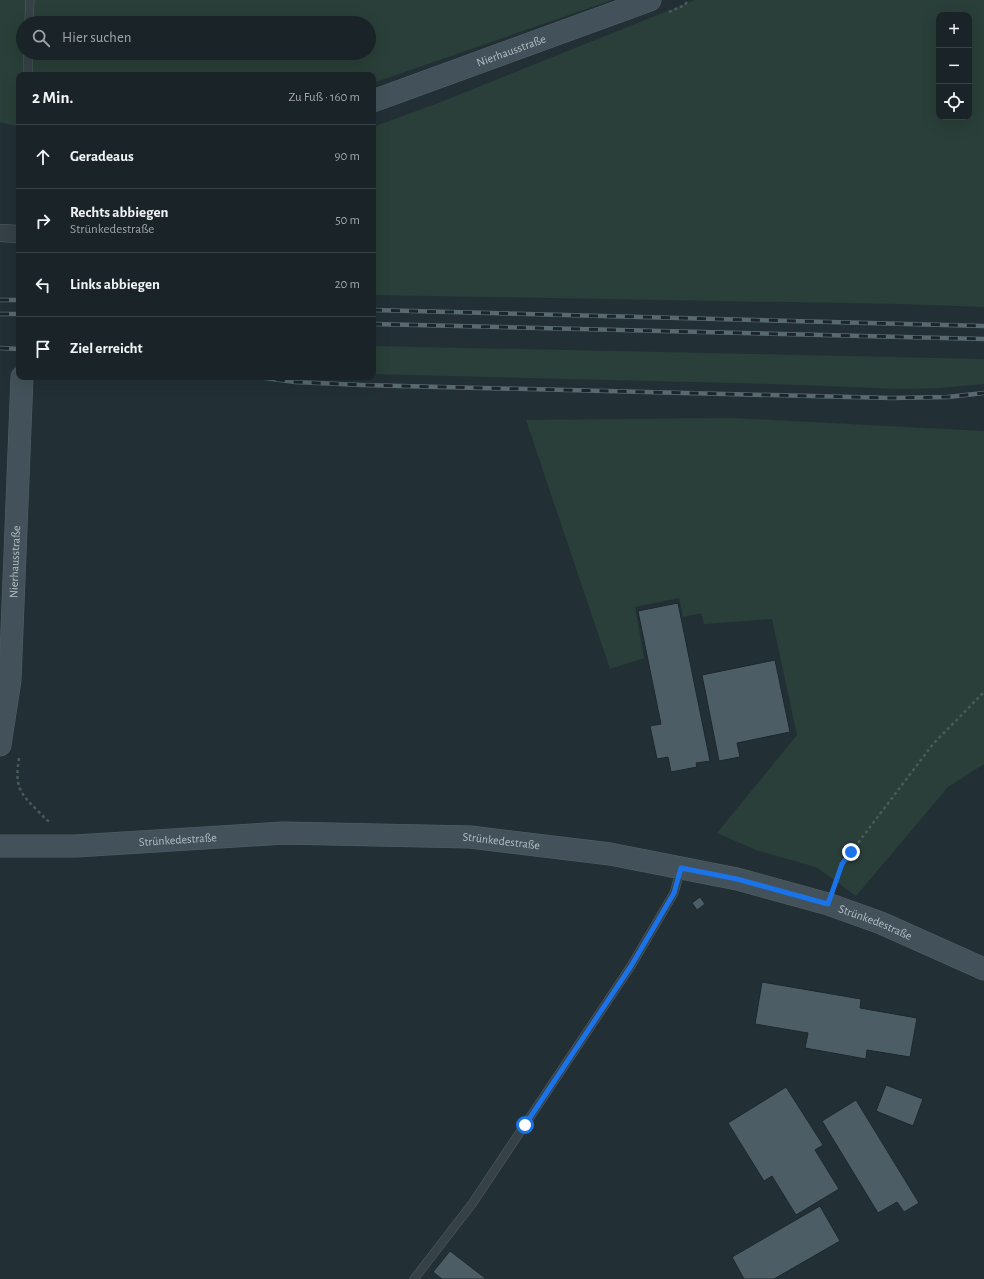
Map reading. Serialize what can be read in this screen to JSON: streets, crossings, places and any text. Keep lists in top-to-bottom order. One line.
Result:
{"streets":{"main road":["Nierhausstraße","Strünkedestraße"]},"page":{"map_buttons":["+","−"],"search":"Hier suchen","heading":["2 Min.","Zu Fuß · 160 m"],"list":[["Geradeaus","90 m"],["Rechts abbiegen","Strünkedestraße","50 m"],["Links abbiegen","20 m"],"Ziel erreicht"]}}
